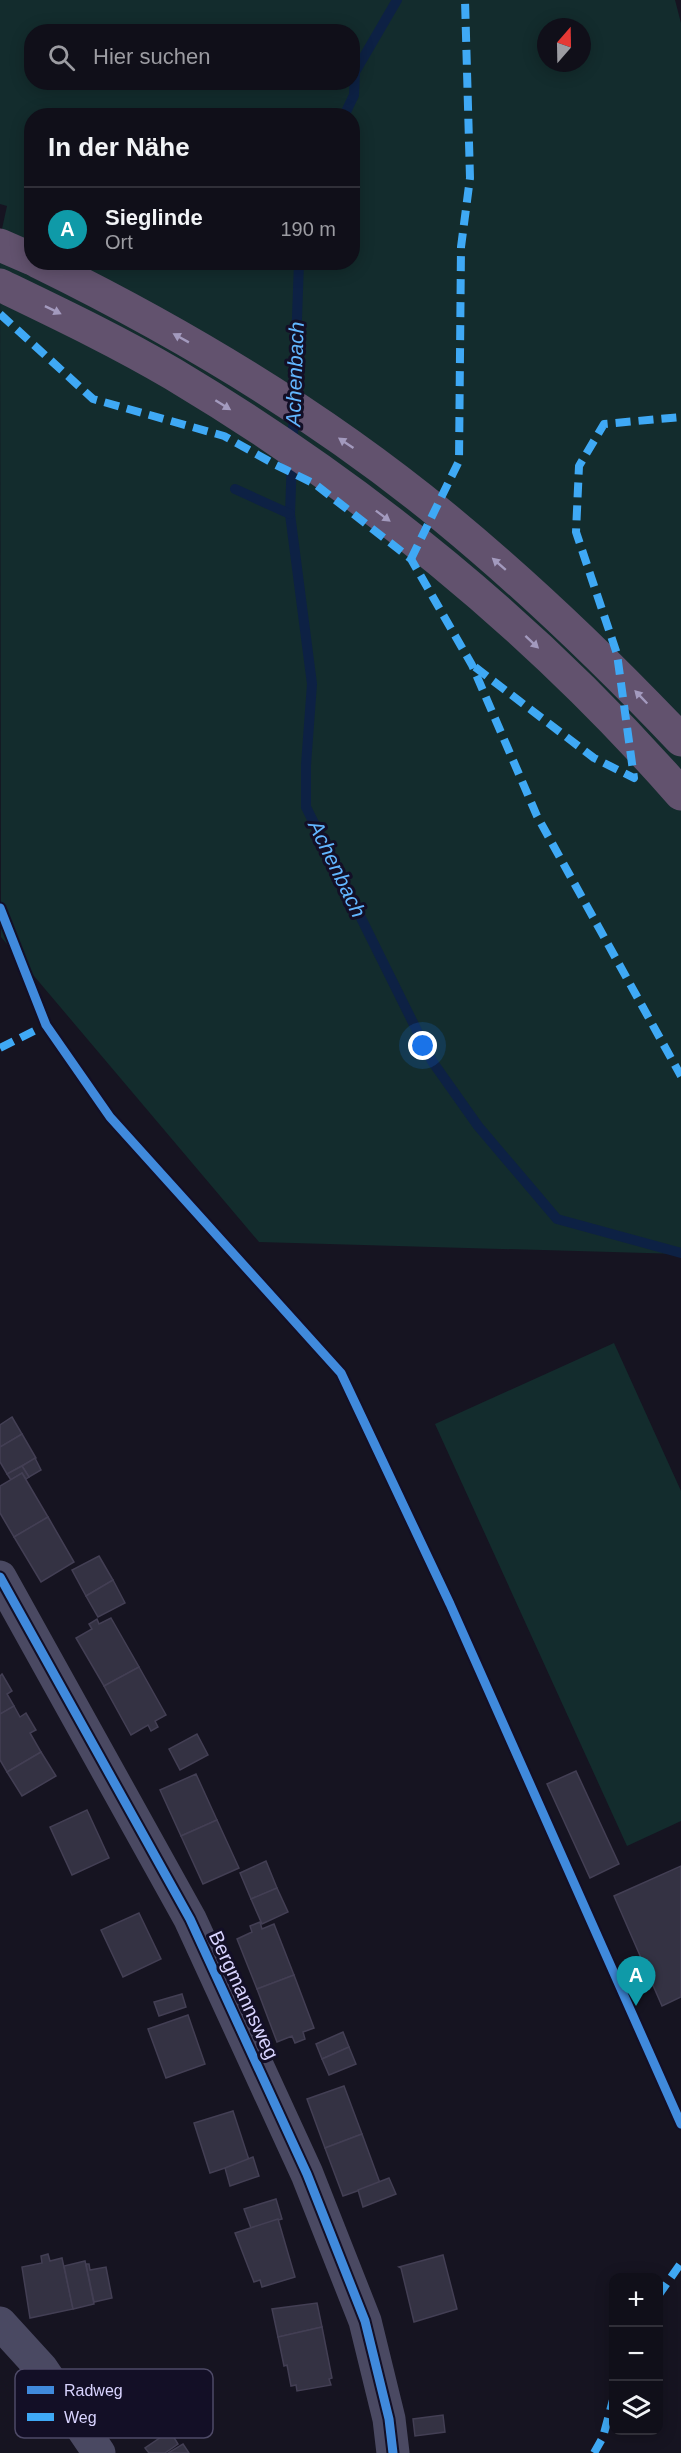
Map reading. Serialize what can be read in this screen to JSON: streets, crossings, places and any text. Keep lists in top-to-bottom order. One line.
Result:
{"streets":{"street":["Bergmannsweg"]},"water":["Achenbach"],"legend":["Radweg","Weg"],"north":"top","page":{"search":"Hier suchen","heading":"In der Nähe","list":[{"mark":"A","name":"Sieglinde","note":"Ort","value":"190 m"}],"pins":"A","map_buttons":["+","−"]}}
